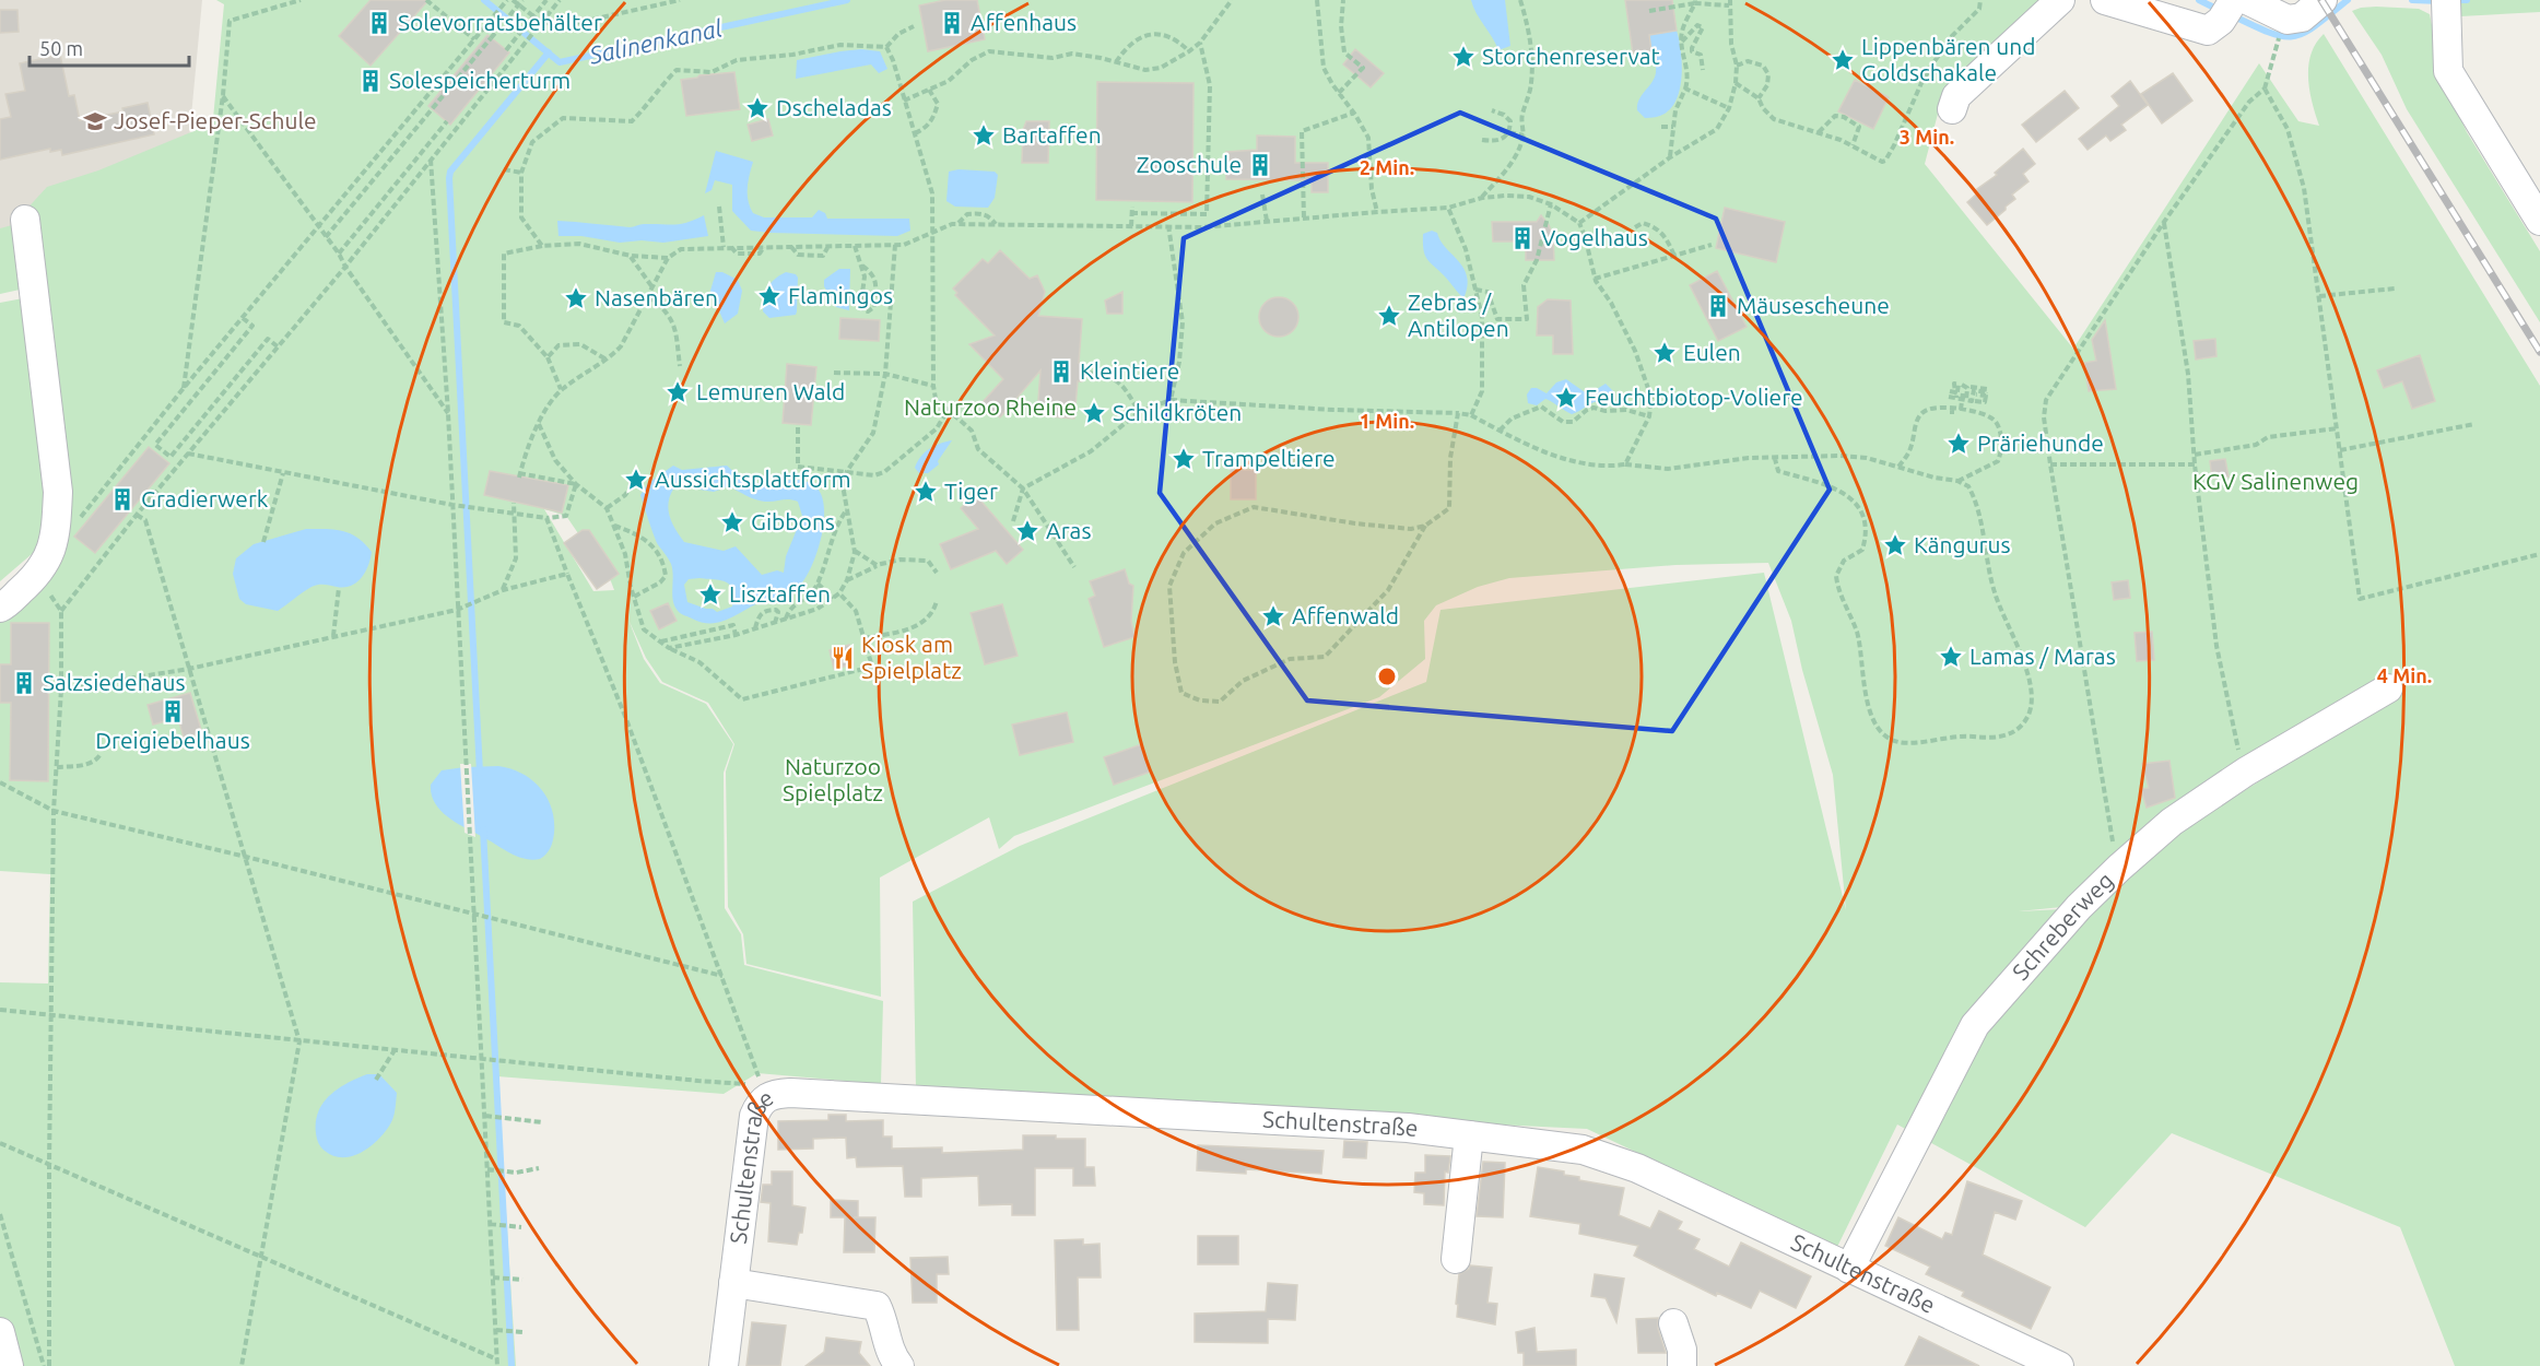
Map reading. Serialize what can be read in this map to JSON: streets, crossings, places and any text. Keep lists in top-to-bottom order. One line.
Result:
{"streets":{"street":["Schreberweg","Schultenstraße"]},"crossings":[["Schreberweg","Schultenstraße"]],"water":["Salinenkanal"],"parks":["Naturzoo Rheine","KGV Salinenweg","Naturzoo Spielplatz"],"places":{"building":["Solevorratsbehälter","Affenhaus","Solespeicherturm","Zooschule","Vogelhaus","Mäusescheune","Kleintiere","Gradierwerk","Salzsiedehaus","Dreigiebelhaus"],"place":["Storchenreservat","Lippenbären und Goldschakale","Dscheladas","Bartaffen","Flamingos","Nasenbären","Zebras / Antilopen","Eulen","Lemuren Wald","Feuchtbiotop-Voliere","Schildkröten","Präriehunde","Trampeltiere","Aussichtsplattform","Tiger","Gibbons","Aras","Kängurus","Lisztaffen","Affenwald","Lamas / Maras"],"school or university":["Josef-Pieper-Schule"],"restaurant":["Kiosk am Spielplatz"]},"scale_bar":"50 m","rings":["3 Min.","2 Min.","1 Min.","4 Min."]}
